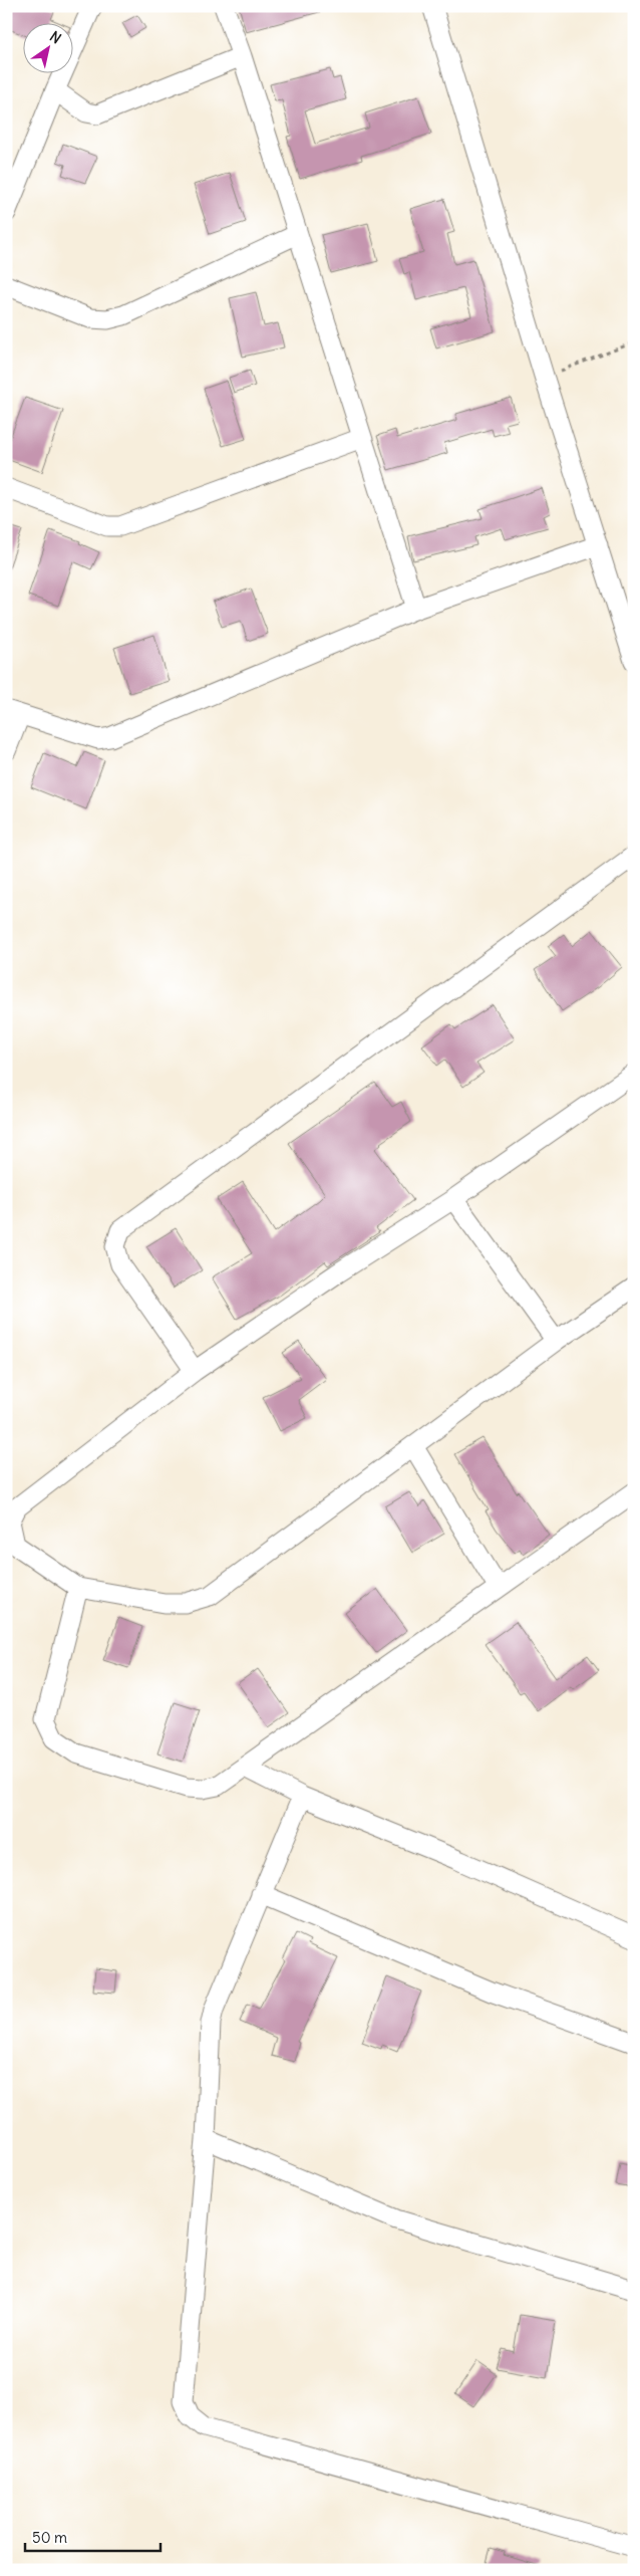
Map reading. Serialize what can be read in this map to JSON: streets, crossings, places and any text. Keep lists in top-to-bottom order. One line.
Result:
{"scale_bar":"50 m","north":"top right"}
